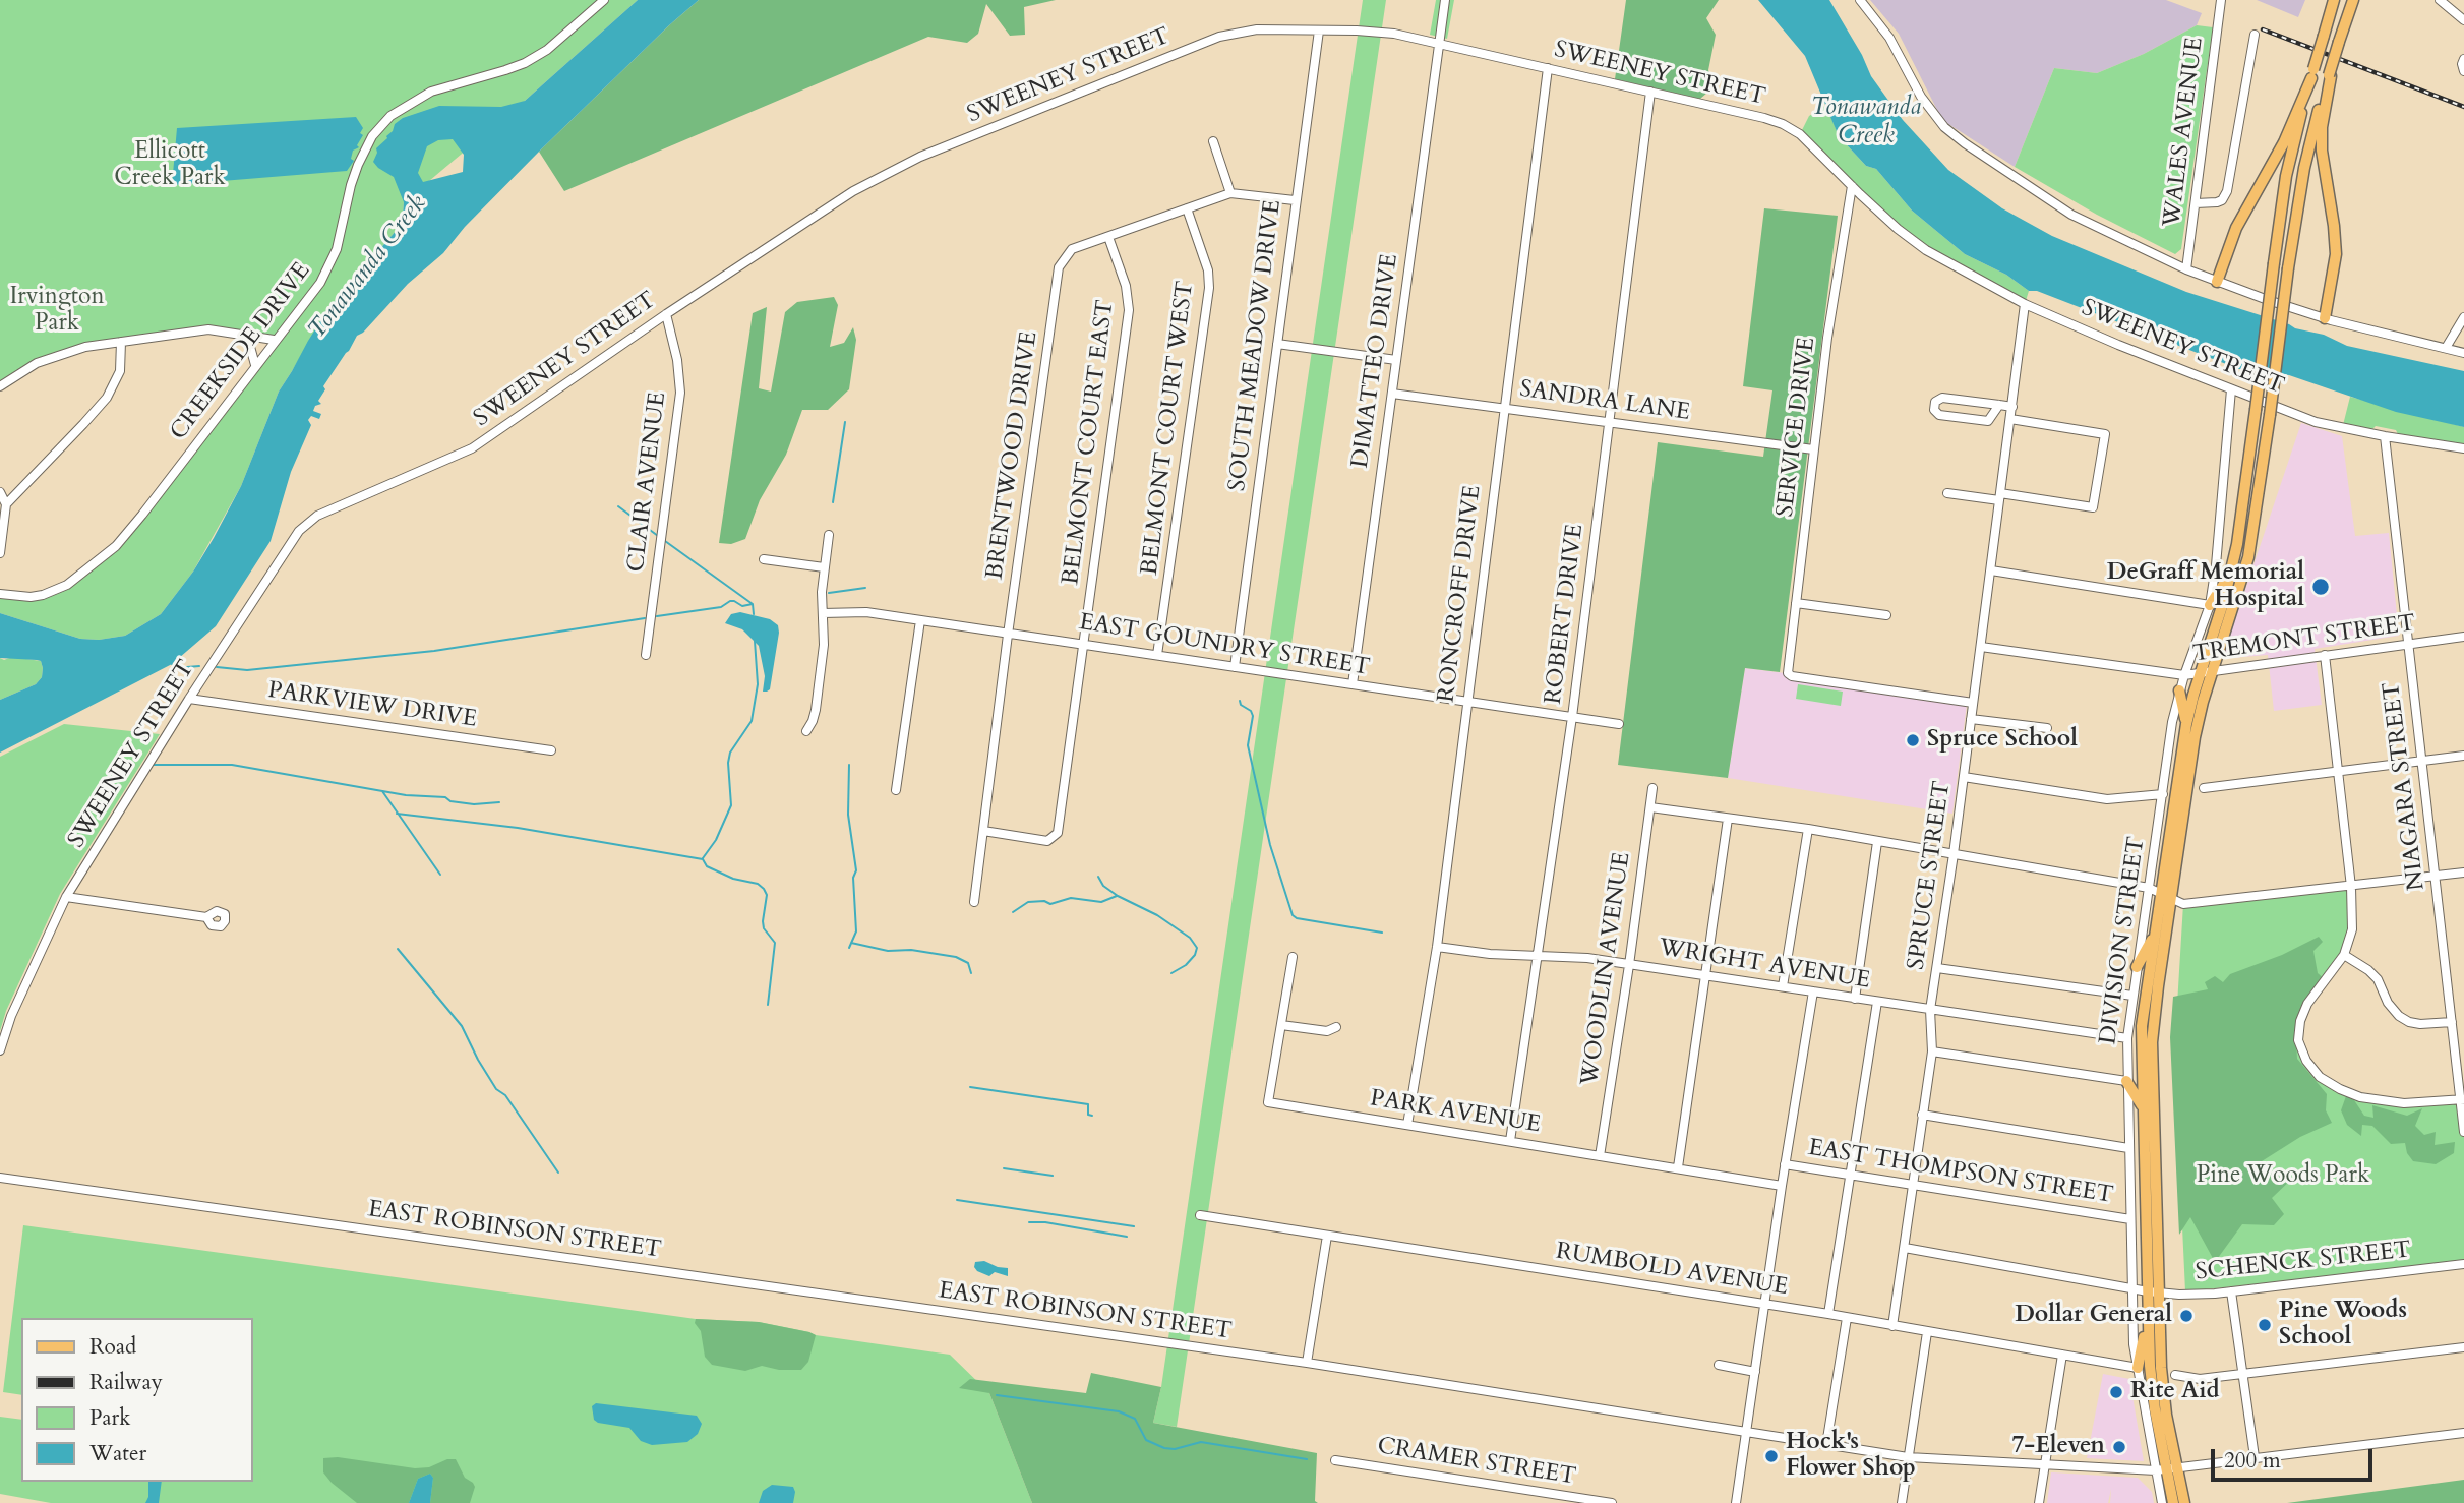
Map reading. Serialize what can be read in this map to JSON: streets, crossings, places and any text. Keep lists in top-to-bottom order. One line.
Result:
{"streets":{"street":["SWEENEY STREET","WALES AVENUE","SOUTH MEADOW DRIVE","CREEKSIDE DRIVE","DIMATTEO DRIVE","SANDRA LANE","SERVICE DRIVE","BELMONT COURT WEST","BELMONT COURT EAST","BRENTWOOD DRIVE","CLAIR AVENUE","RONCROFF DRIVE","ROBERT DRIVE","TREMONT STREET","EAST GOUNDRY STREET","PARKVIEW DRIVE","NIAGARA STREET","SPRUCE STREET","DIVISION STREET","WRIGHT AVENUE","WOODLIN AVENUE","PARK AVENUE","EAST THOMPSON STREET","EAST ROBINSON STREET","SCHENCK STREET","RUMBOLD AVENUE","CRAMER STREET"]},"crossings":[["SWEENEY STREET","SOUTH MEADOW DRIVE"],["SWEENEY STREET","DIMATTEO DRIVE"],["SWEENEY STREET","SERVICE DRIVE"],["SWEENEY STREET","CLAIR AVENUE"],["SWEENEY STREET","RONCROFF DRIVE"],["SWEENEY STREET","ROBERT DRIVE"],["SWEENEY STREET","PARKVIEW DRIVE"],["SWEENEY STREET","NIAGARA STREET"],["SWEENEY STREET","SPRUCE STREET"],["SWEENEY STREET","DIVISION STREET"],["SOUTH MEADOW DRIVE","BRENTWOOD DRIVE"],["SOUTH MEADOW DRIVE","EAST GOUNDRY STREET"],["DIMATTEO DRIVE","SANDRA LANE"],["DIMATTEO DRIVE","EAST GOUNDRY STREET"],["SANDRA LANE","SERVICE DRIVE"],["SANDRA LANE","RONCROFF DRIVE"],["SANDRA LANE","ROBERT DRIVE"],["SERVICE DRIVE","SPRUCE STREET"],["BELMONT COURT WEST","BRENTWOOD DRIVE"],["BELMONT COURT WEST","EAST GOUNDRY STREET"],["BELMONT COURT EAST","BRENTWOOD DRIVE"],["BELMONT COURT EAST","EAST GOUNDRY STREET"],["BRENTWOOD DRIVE","EAST GOUNDRY STREET"],["RONCROFF DRIVE","EAST GOUNDRY STREET"],["RONCROFF DRIVE","WRIGHT AVENUE"],["RONCROFF DRIVE","PARK AVENUE"],["ROBERT DRIVE","EAST GOUNDRY STREET"],["ROBERT DRIVE","WRIGHT AVENUE"],["ROBERT DRIVE","PARK AVENUE"],["TREMONT STREET","NIAGARA STREET"],["TREMONT STREET","SPRUCE STREET"],["TREMONT STREET","DIVISION STREET"],["SPRUCE STREET","WRIGHT AVENUE"],["SPRUCE STREET","EAST THOMPSON STREET"],["SPRUCE STREET","SCHENCK STREET"],["SPRUCE STREET","RUMBOLD AVENUE"],["DIVISION STREET","WRIGHT AVENUE"],["DIVISION STREET","EAST THOMPSON STREET"],["DIVISION STREET","EAST ROBINSON STREET"],["DIVISION STREET","SCHENCK STREET"],["DIVISION STREET","RUMBOLD AVENUE"],["WRIGHT AVENUE","WOODLIN AVENUE"],["WOODLIN AVENUE","PARK AVENUE"]],"water":["Tonawanda Creek"],"parks":["Ellicott Creek Park","Irvington Park","Pine Woods Park"],"places":["DeGraff Memorial Hospital","Spruce School","Dollar General","Pine Woods School","Rite Aid","7-Eleven","Hock's Flower Shop"],"legend":["Road","Railway","Park","Water"],"scale_bar":"200 m"}
